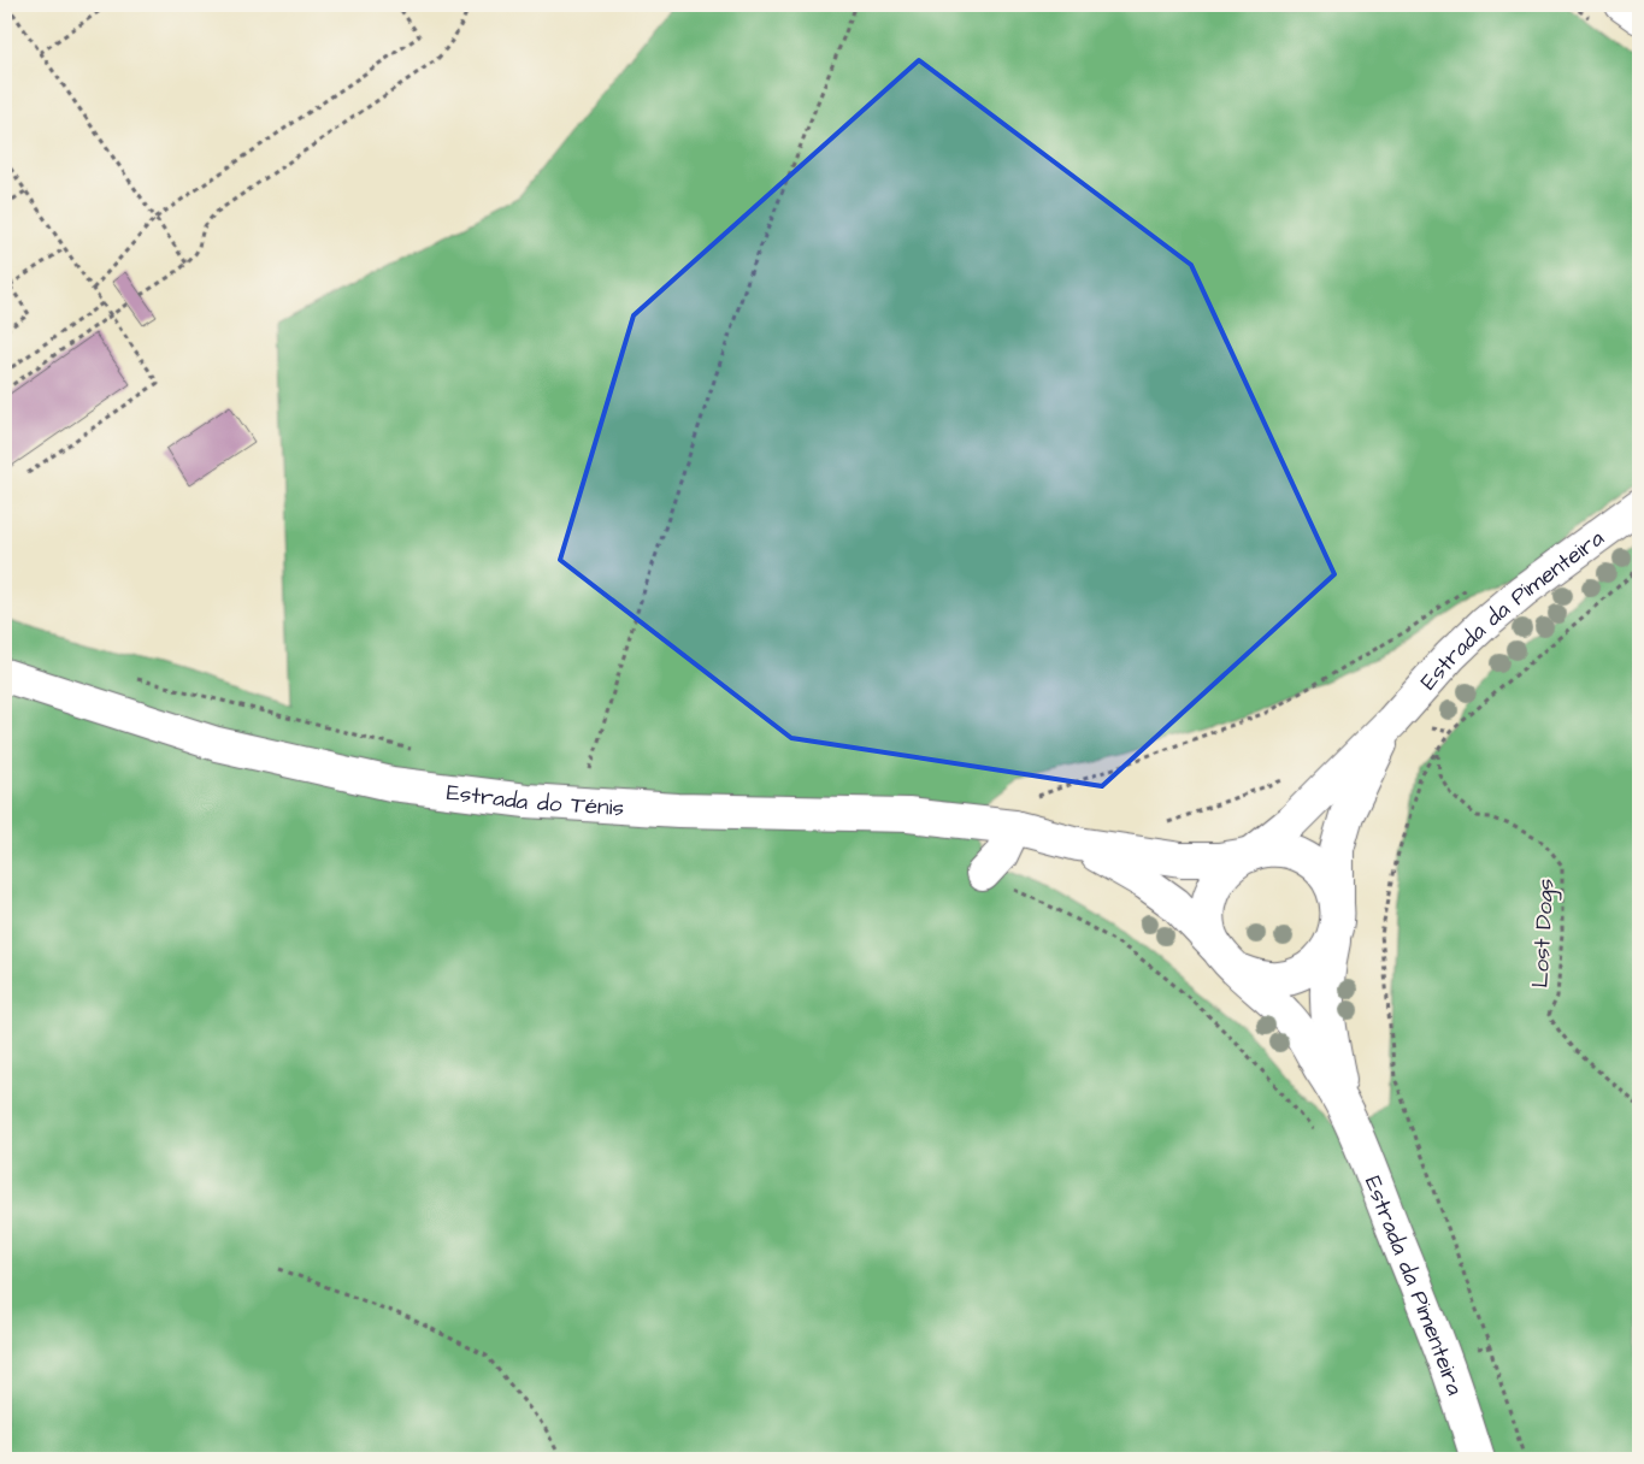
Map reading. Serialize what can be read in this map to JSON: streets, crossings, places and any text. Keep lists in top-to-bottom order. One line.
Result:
{"streets":{"main road":["Estrada da Pimenteira","Estrada do Ténis"],"path":["Lost Dogs"]},"crossings":[["Estrada da Pimenteira","Estrada do Ténis"]]}
